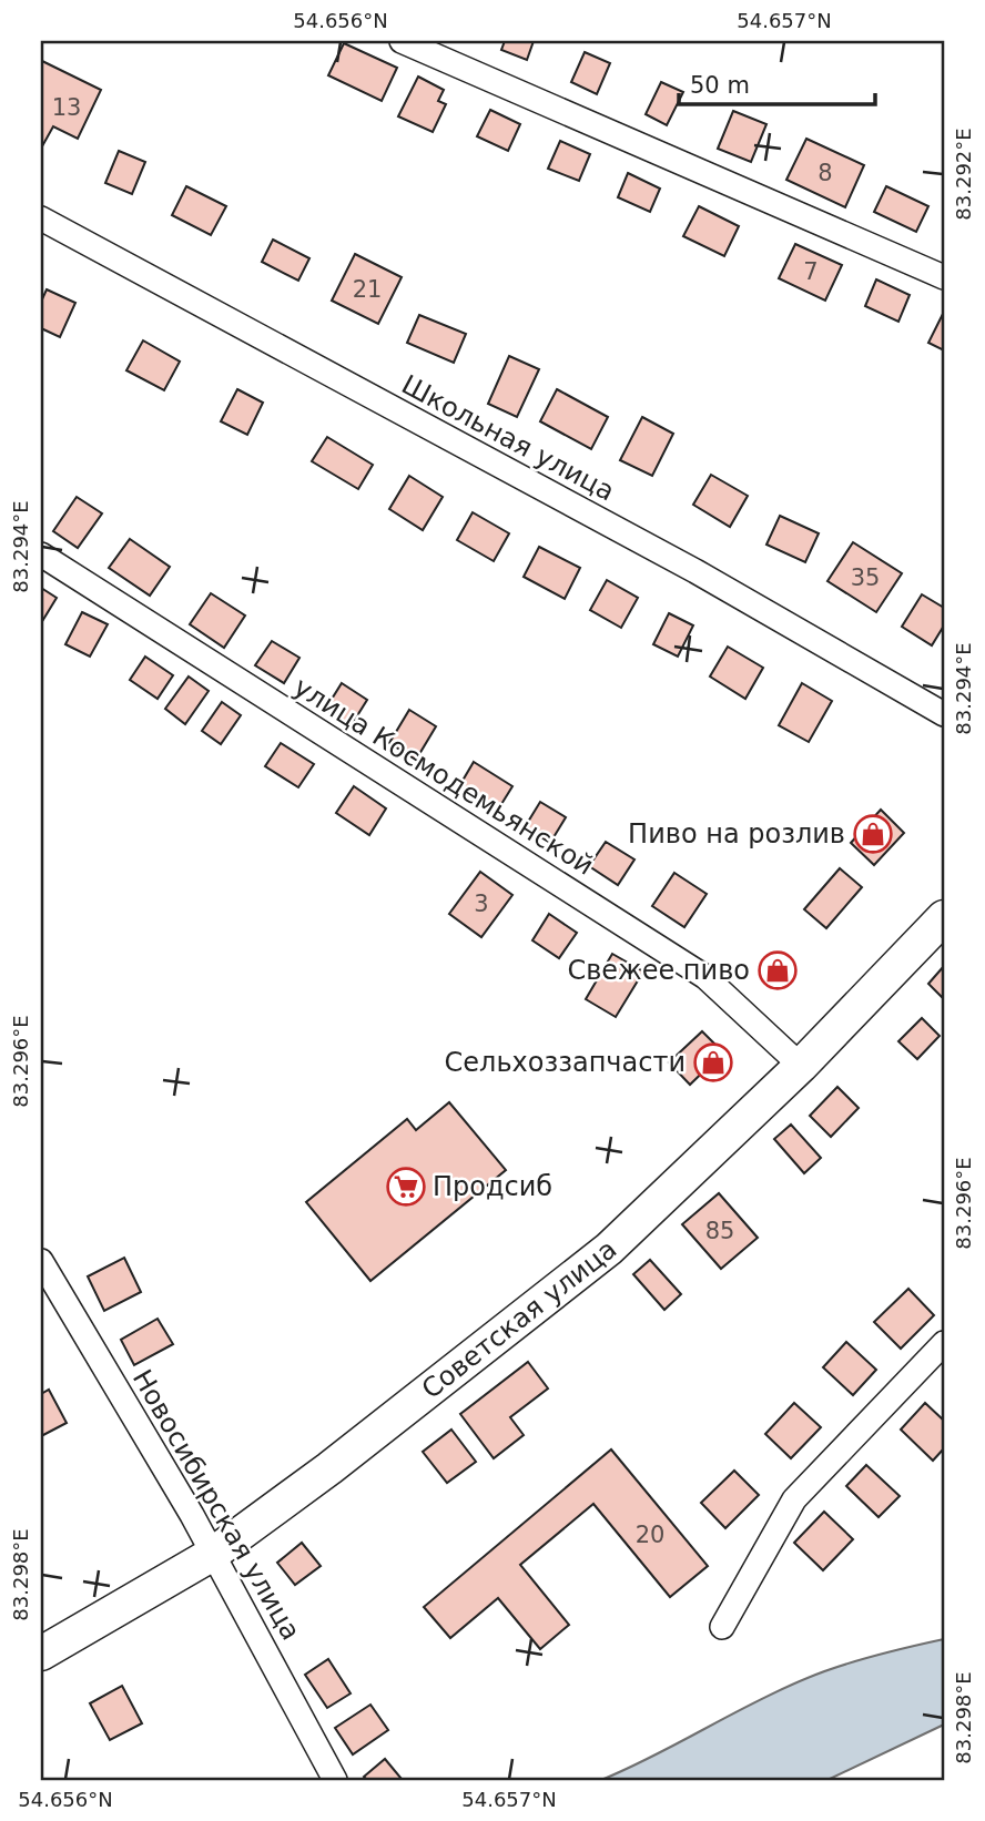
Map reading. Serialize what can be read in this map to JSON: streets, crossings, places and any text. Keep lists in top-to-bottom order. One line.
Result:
{"streets":{"main road":["Советская улица"],"street":["Школьная улица","улица Космодемьянской","Новосибирская улица"]},"crossings":[["улица Космодемьянской","Советская улица"],["Советская улица","Новосибирская улица"]],"places":{"shop":["Пиво на розлив","Свежее пиво","Сельхоззапчасти"],"supermarket":["Продсиб"]},"house_numbers":["13","8","7","21","35","3","85","20"],"scale_bar":"50 m","coordinates":["54.656°N","54.657°N","83.292°E","83.294°E","83.296°E","83.298°E"]}
